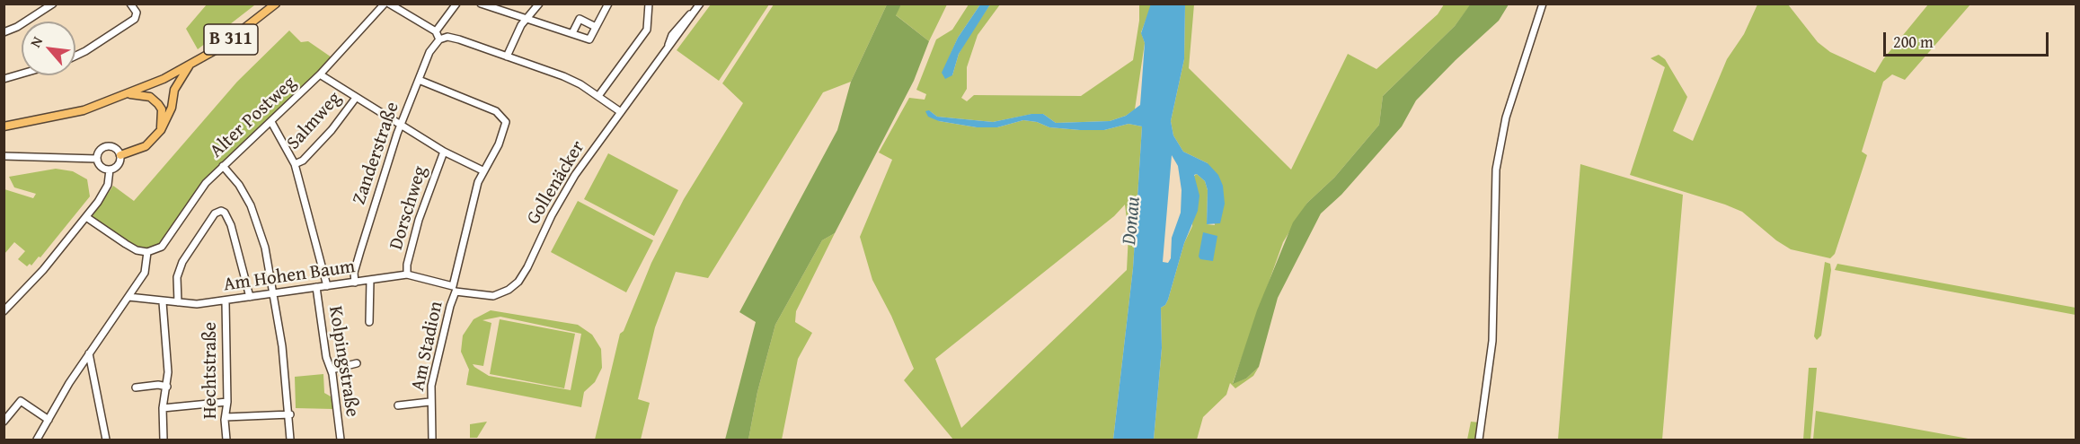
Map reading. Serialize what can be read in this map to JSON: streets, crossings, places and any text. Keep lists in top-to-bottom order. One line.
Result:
{"streets":{"main road":["B 311"],"street":["Alter Postweg","Salmweg","Zanderstraße","Gollenäcker","Dorschweg","Am Hohen Baum","Am Stadion","Kolpingstraße","Hechtstraße"]},"crossings":[["Zanderstraße","Am Hohen Baum"],["Zanderstraße","Am Stadion"],["Gollenäcker","Am Hohen Baum"],["Gollenäcker","Am Stadion"],["Dorschweg","Am Hohen Baum"],["Am Hohen Baum","Am Stadion"],["Am Hohen Baum","Kolpingstraße"],["Am Hohen Baum","Hechtstraße"]],"water":["Donau"],"scale_bar":"200 m","north":"top left"}
